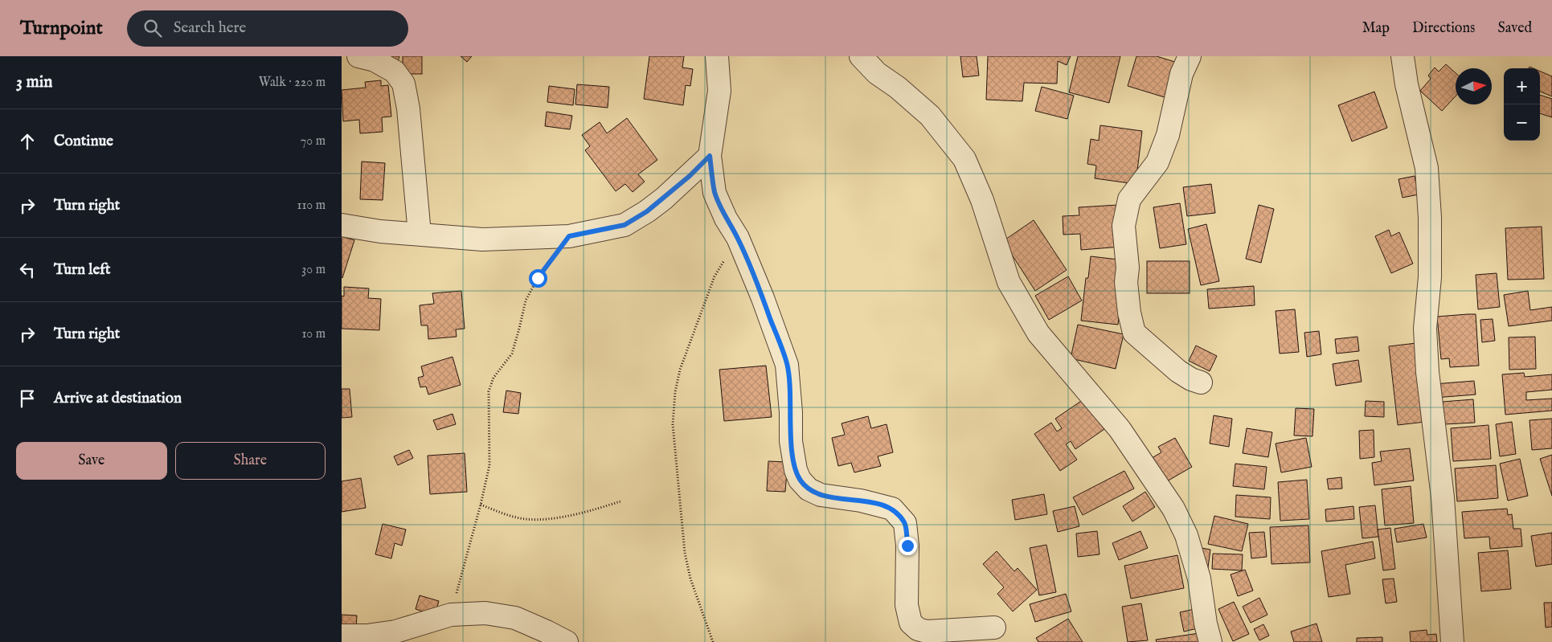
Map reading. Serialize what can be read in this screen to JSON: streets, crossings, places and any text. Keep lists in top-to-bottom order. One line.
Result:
{"north":"right","page":{"header":"Turnpoint","search":"Search here","nav":["Map","Directions","Saved"],"heading":["3 min","Walk · 220 m"],"map_buttons":["+","−"],"list":[["Continue","70 m"],["Turn right","110 m"],["Turn left","30 m"],["Turn right","10 m"],"Arrive at destination"],"buttons":["Save","Share"]}}
